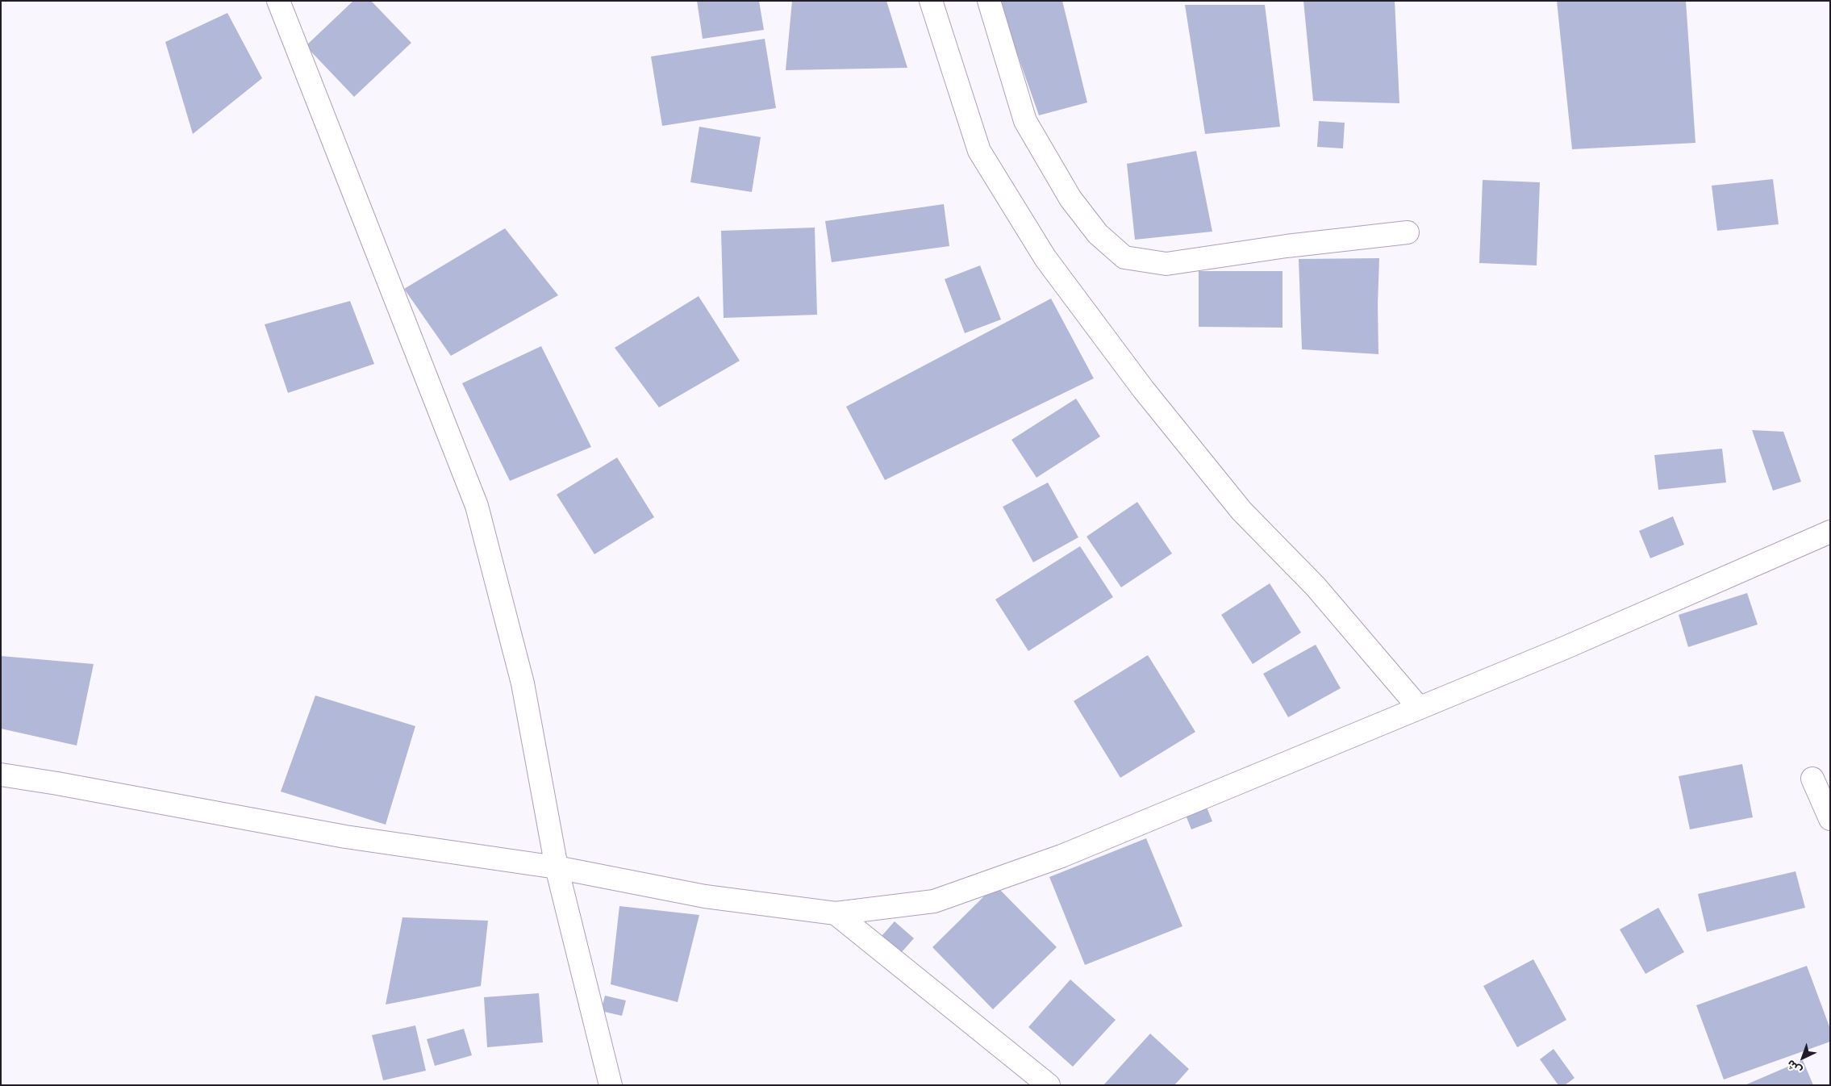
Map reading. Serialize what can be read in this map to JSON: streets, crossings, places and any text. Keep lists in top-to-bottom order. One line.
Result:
{"north":"bottom left"}
